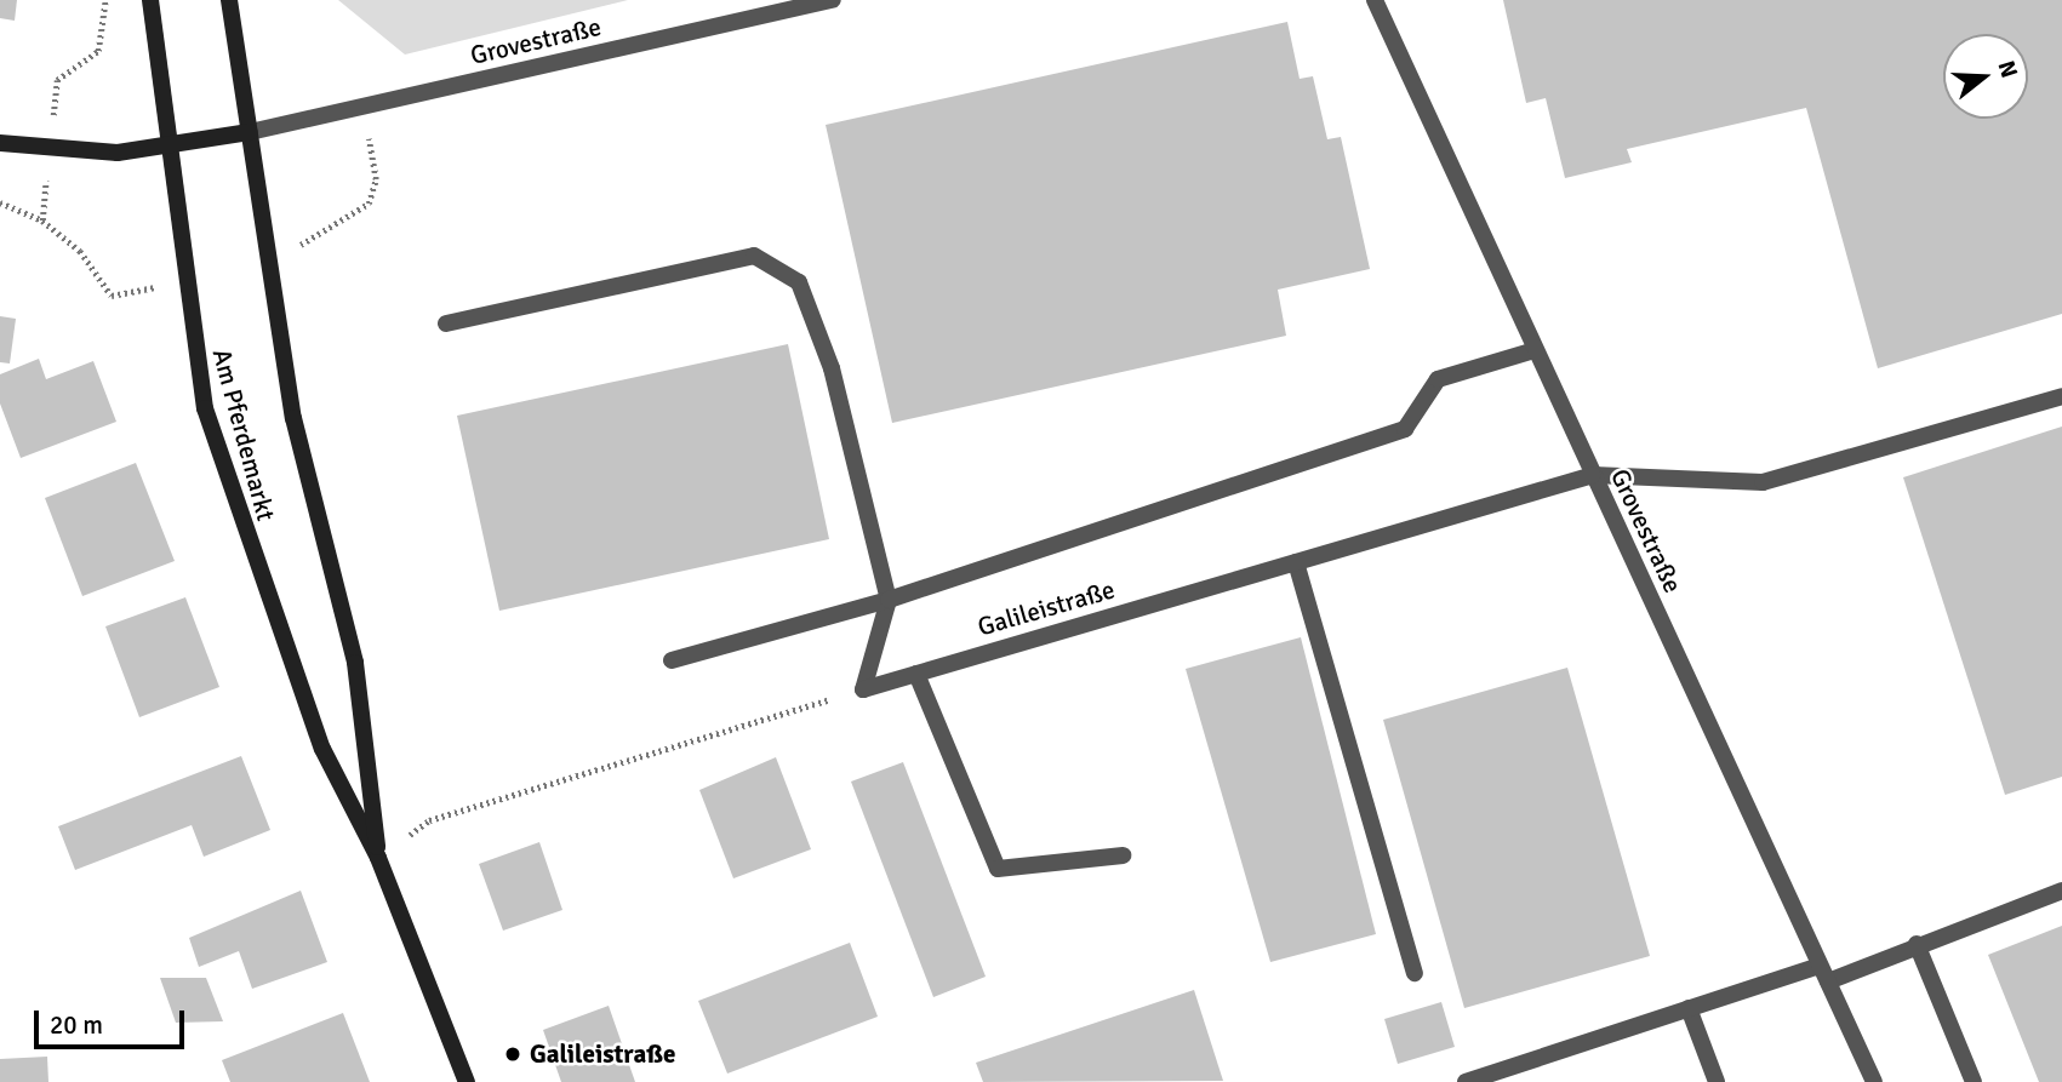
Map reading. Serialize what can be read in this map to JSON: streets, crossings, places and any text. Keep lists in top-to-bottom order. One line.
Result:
{"streets":{"street":["Grovestraße","Am Pferdemarkt","Galileistraße"]},"crossings":[["Grovestraße","Am Pferdemarkt"],["Grovestraße","Galileistraße"]],"places":["Galileistraße"],"scale_bar":"20 m","north":"right"}
